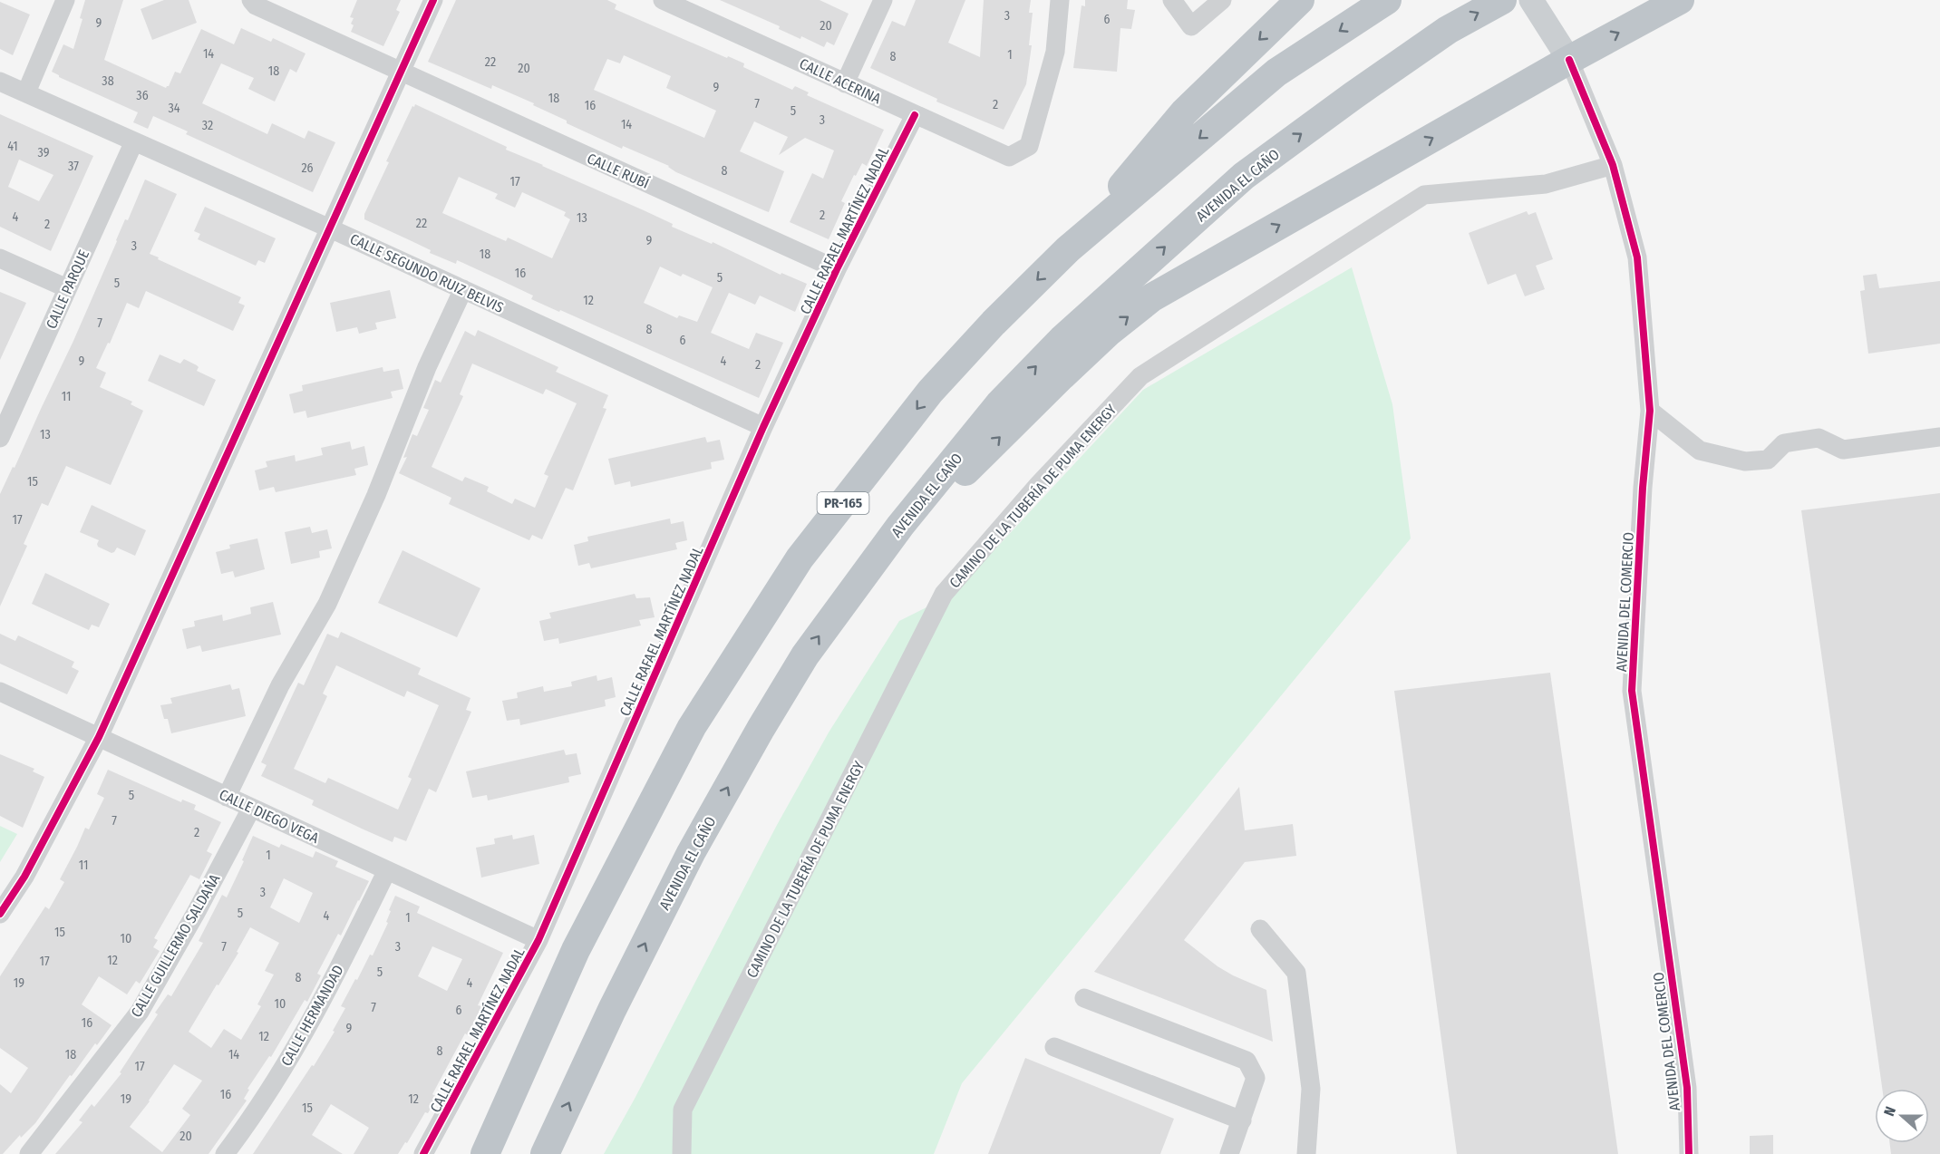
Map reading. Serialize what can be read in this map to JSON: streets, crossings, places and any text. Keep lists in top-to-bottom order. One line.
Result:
{"streets":{"highway":["AVENIDA EL CAÑO","PR-165"],"street":["CALLE ACERINA","CALLE RUBÍ","CALLE RAFAEL MARTÍNEZ NADAL","CALLE SEGUNDO RUIZ BELVIS","CALLE PARQUE","CAMINO DE LA TUBERÍA DE PUMA ENERGY","AVENIDA DEL COMERCIO","CALLE DIEGO VEGA","CALLE GUILLERMO SALDAÑA","CALLE HERMANDAD"]},"crossings":[["CALLE ACERINA","CALLE RAFAEL MARTÍNEZ NADAL"],["CALLE RUBÍ","CALLE RAFAEL MARTÍNEZ NADAL"],["CALLE RAFAEL MARTÍNEZ NADAL","CALLE SEGUNDO RUIZ BELVIS"],["CALLE RAFAEL MARTÍNEZ NADAL","CALLE DIEGO VEGA"],["CALLE SEGUNDO RUIZ BELVIS","CALLE PARQUE"],["CAMINO DE LA TUBERÍA DE PUMA ENERGY","AVENIDA DEL COMERCIO"],["CALLE DIEGO VEGA","CALLE GUILLERMO SALDAÑA"],["CALLE DIEGO VEGA","CALLE HERMANDAD"]],"house_numbers":["3","6","9","20","14","1","8","22","20","18","38","9","36","18","7","2","16","34","5","3","14","32","41","39","37","26","8","17","2","4","13","22","2","9","3","18","16","5","5","12","7","8","6","9","4","2","11","13","15","17","5","7","2","1","11","3","5","4","1","15","10","7","3","12","17","5","8","19","4","10","7","6","16","9","12","8","18","14","17","16","19","12","15","20"],"north":"left"}
